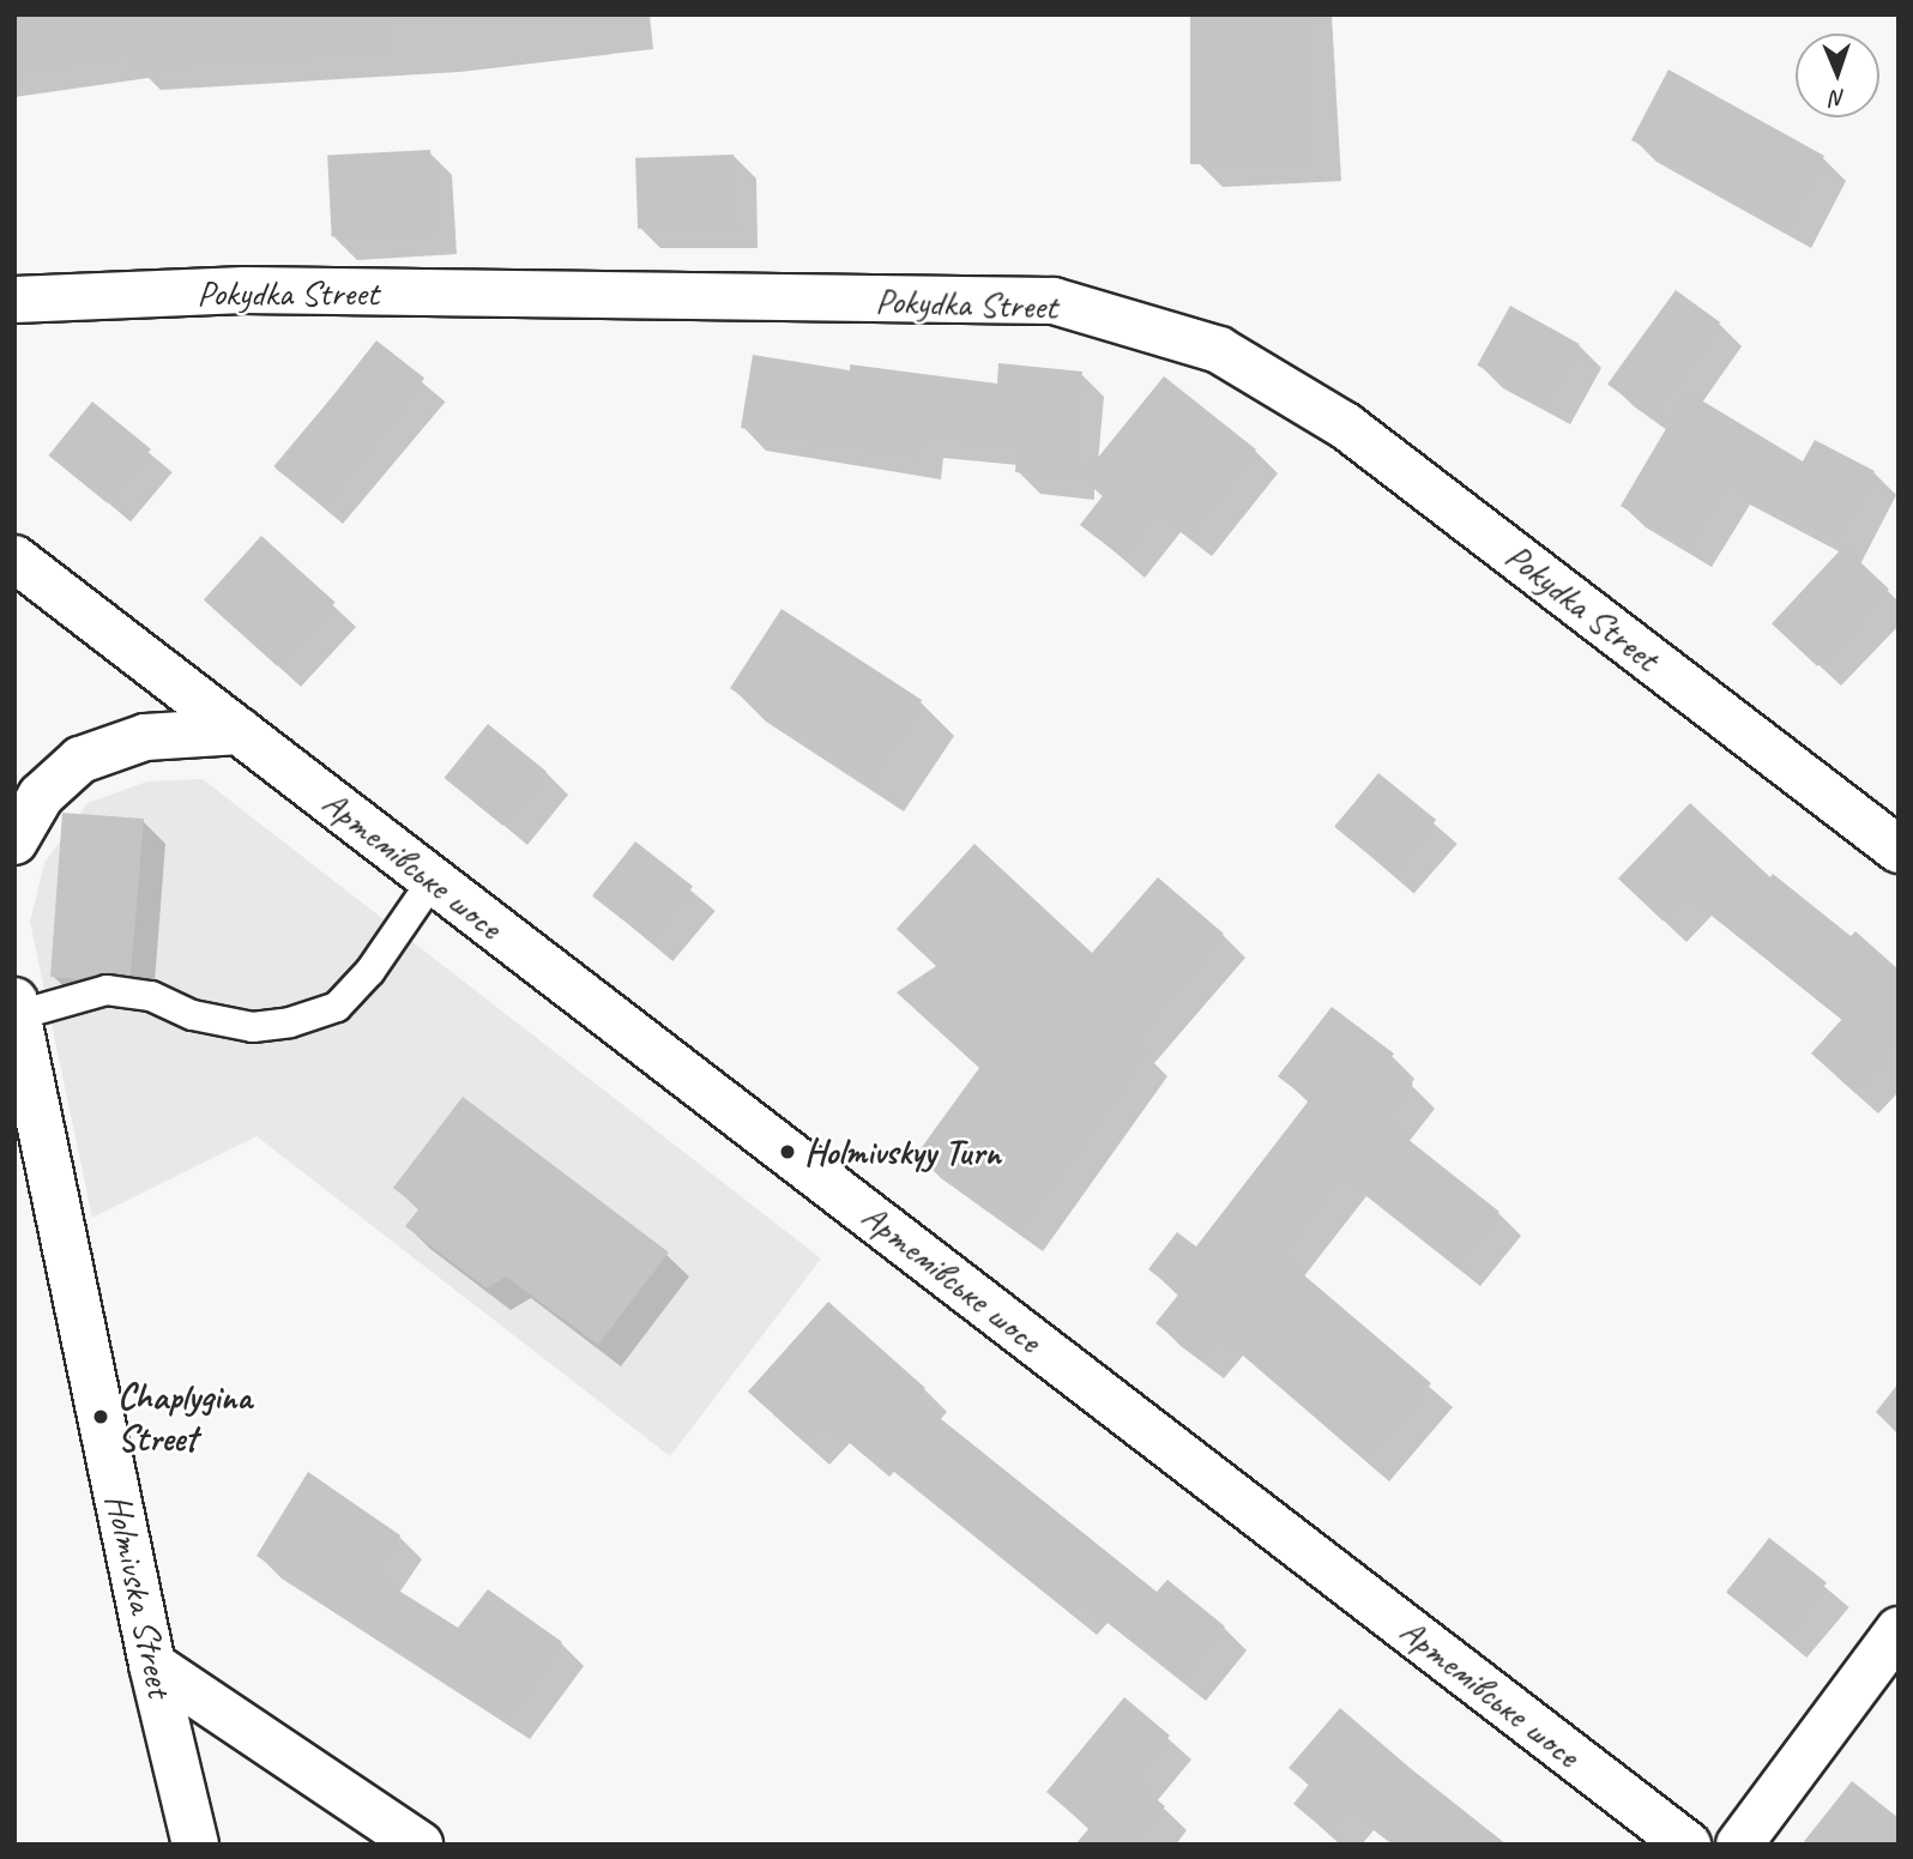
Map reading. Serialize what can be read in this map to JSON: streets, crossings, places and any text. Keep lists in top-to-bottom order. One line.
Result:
{"streets":{"street":["Pokydka Street","Артемівське шосе","Holmivska Street"]},"places":["Holmivskyy Turn","Chaplygina Street"],"north":"bottom"}
